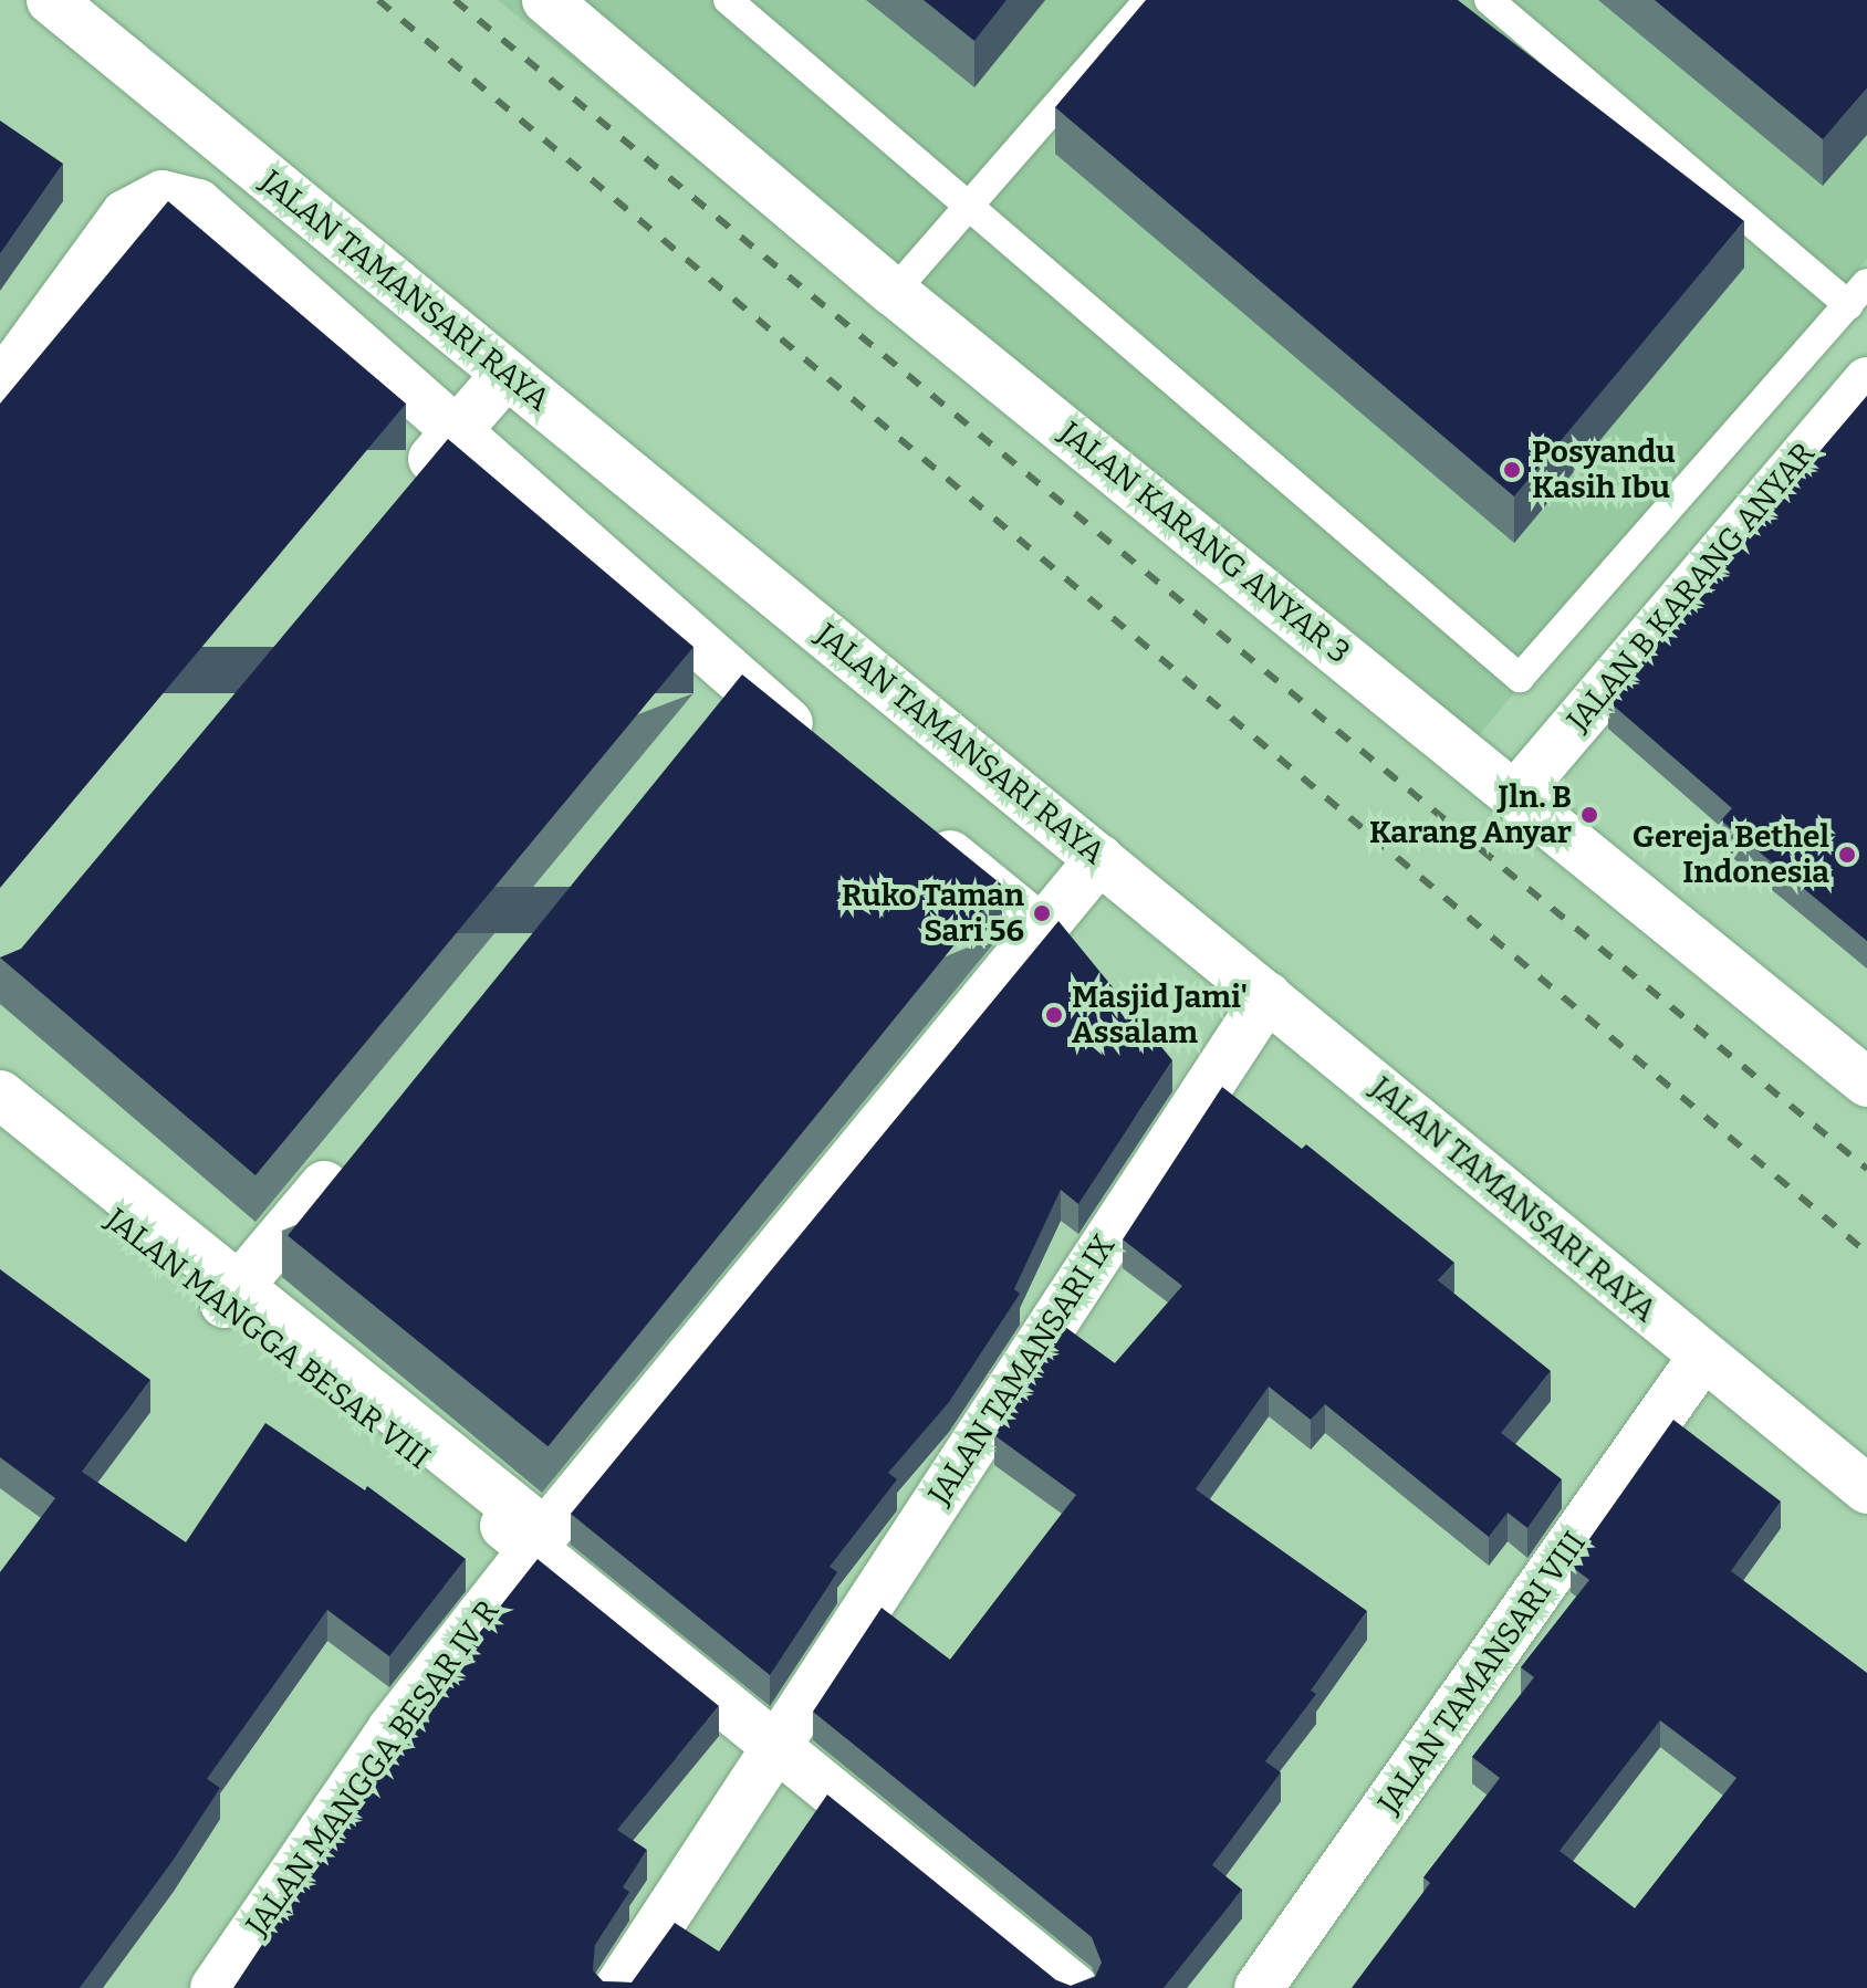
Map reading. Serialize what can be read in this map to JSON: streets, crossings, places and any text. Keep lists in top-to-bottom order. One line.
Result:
{"streets":{"street":["JALAN TAMANSARI RAYA","JALAN KARANG ANYAR 3","JALAN B KARANG ANYAR","JALAN MANGGA BESAR VIII","JALAN TAMANSARI IX","JALAN TAMANSARI VIII","JALAN MANGGA BESAR IV R"]},"crossings":[["JALAN TAMANSARI RAYA","JALAN TAMANSARI IX"],["JALAN TAMANSARI RAYA","JALAN TAMANSARI VIII"],["JALAN KARANG ANYAR 3","JALAN B KARANG ANYAR"],["JALAN MANGGA BESAR VIII","JALAN MANGGA BESAR IV R"]],"places":["Posyandu Kasih Ibu","Jln. B Karang Anyar","Gereja Bethel Indonesia","Ruko Taman Sari 56","Masjid Jami' Assalam"]}
